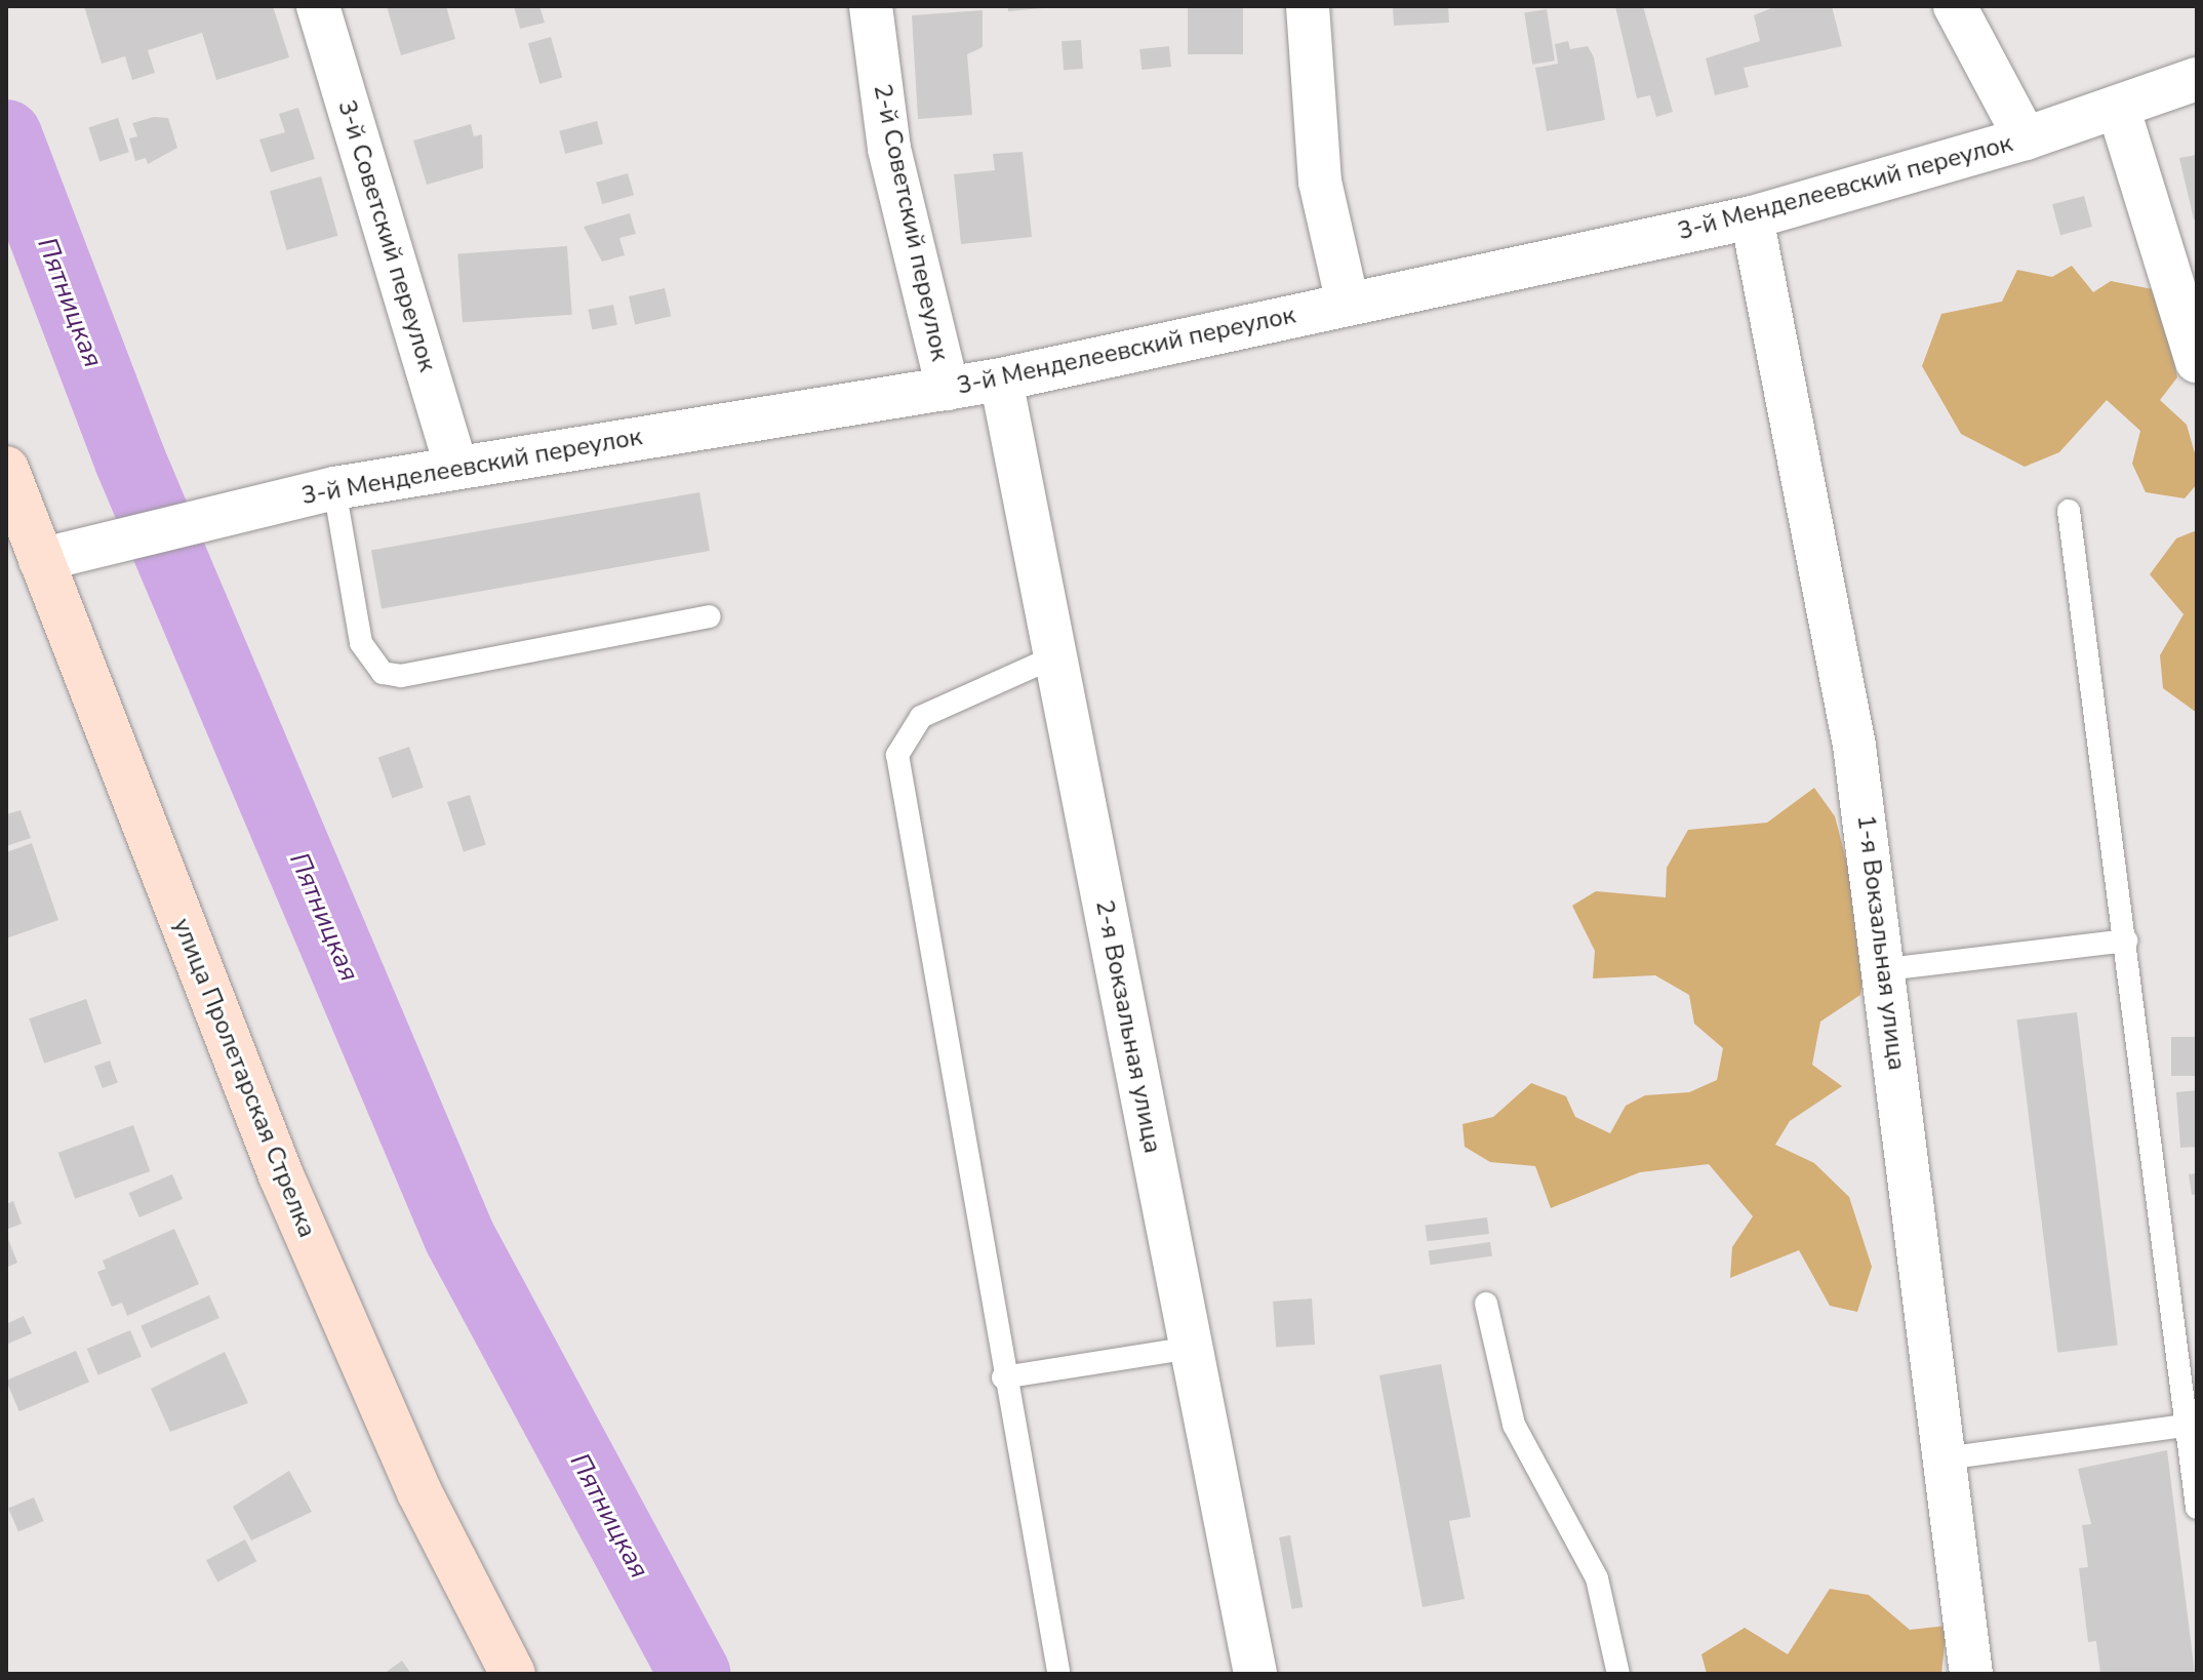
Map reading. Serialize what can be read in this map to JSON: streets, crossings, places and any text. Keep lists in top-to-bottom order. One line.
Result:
{"streets":{"street":["3-й Менделеевский переулок","2-й Советский переулок","3-й Советский переулок","1-я Вокзальная улица","2-я Вокзальная улица","улица Пролетарская Стрелка"]},"crossings":[["3-й Менделеевский переулок","2-й Советский переулок"],["3-й Менделеевский переулок","3-й Советский переулок"],["3-й Менделеевский переулок","1-я Вокзальная улица"],["3-й Менделеевский переулок","2-я Вокзальная улица"],["3-й Менделеевский переулок","улица Пролетарская Стрелка"]],"water":["Пятницкая"]}
